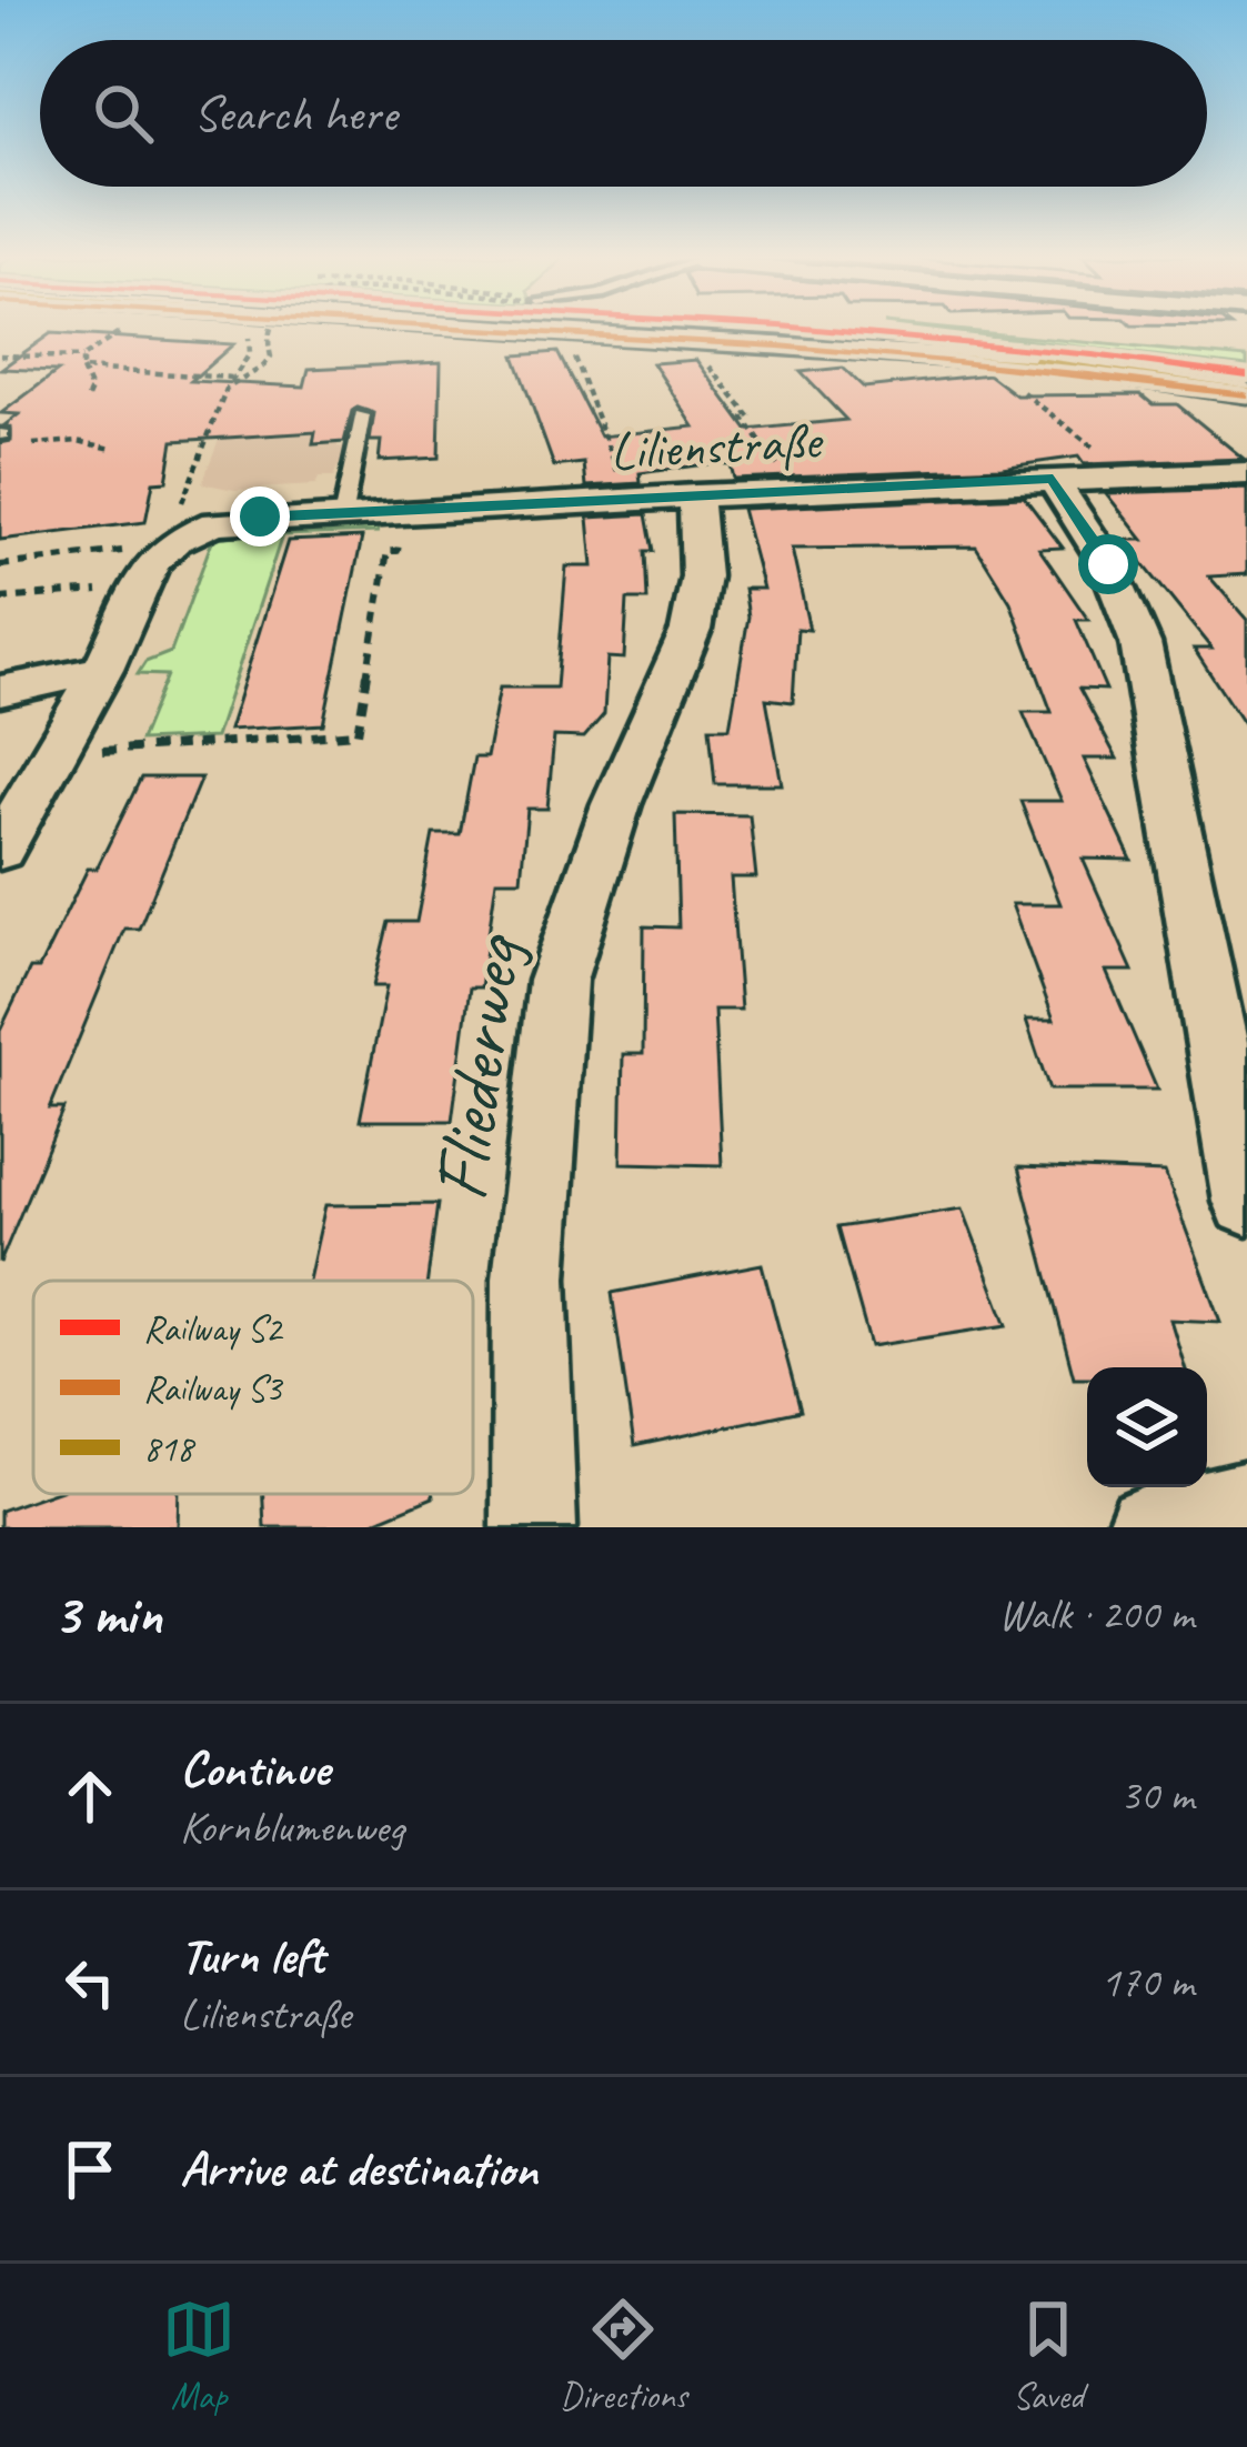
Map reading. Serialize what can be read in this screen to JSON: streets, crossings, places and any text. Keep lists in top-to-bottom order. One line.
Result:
{"streets":{"street":["Lilienstraße","Fliederweg"]},"crossings":[["Lilienstraße","Fliederweg"]],"lines":["rail line S2","rail line S3","transit line 818"],"legend":["Railway S2","Railway S3","818"],"page":{"search":"Search here","heading":["3 min","Walk · 200 m"],"list":[["Continue","Kornblumenweg","30 m"],["Turn left","Lilienstraße","170 m"],"Arrive at destination"],"nav":["Map","Directions","Saved"]}}
